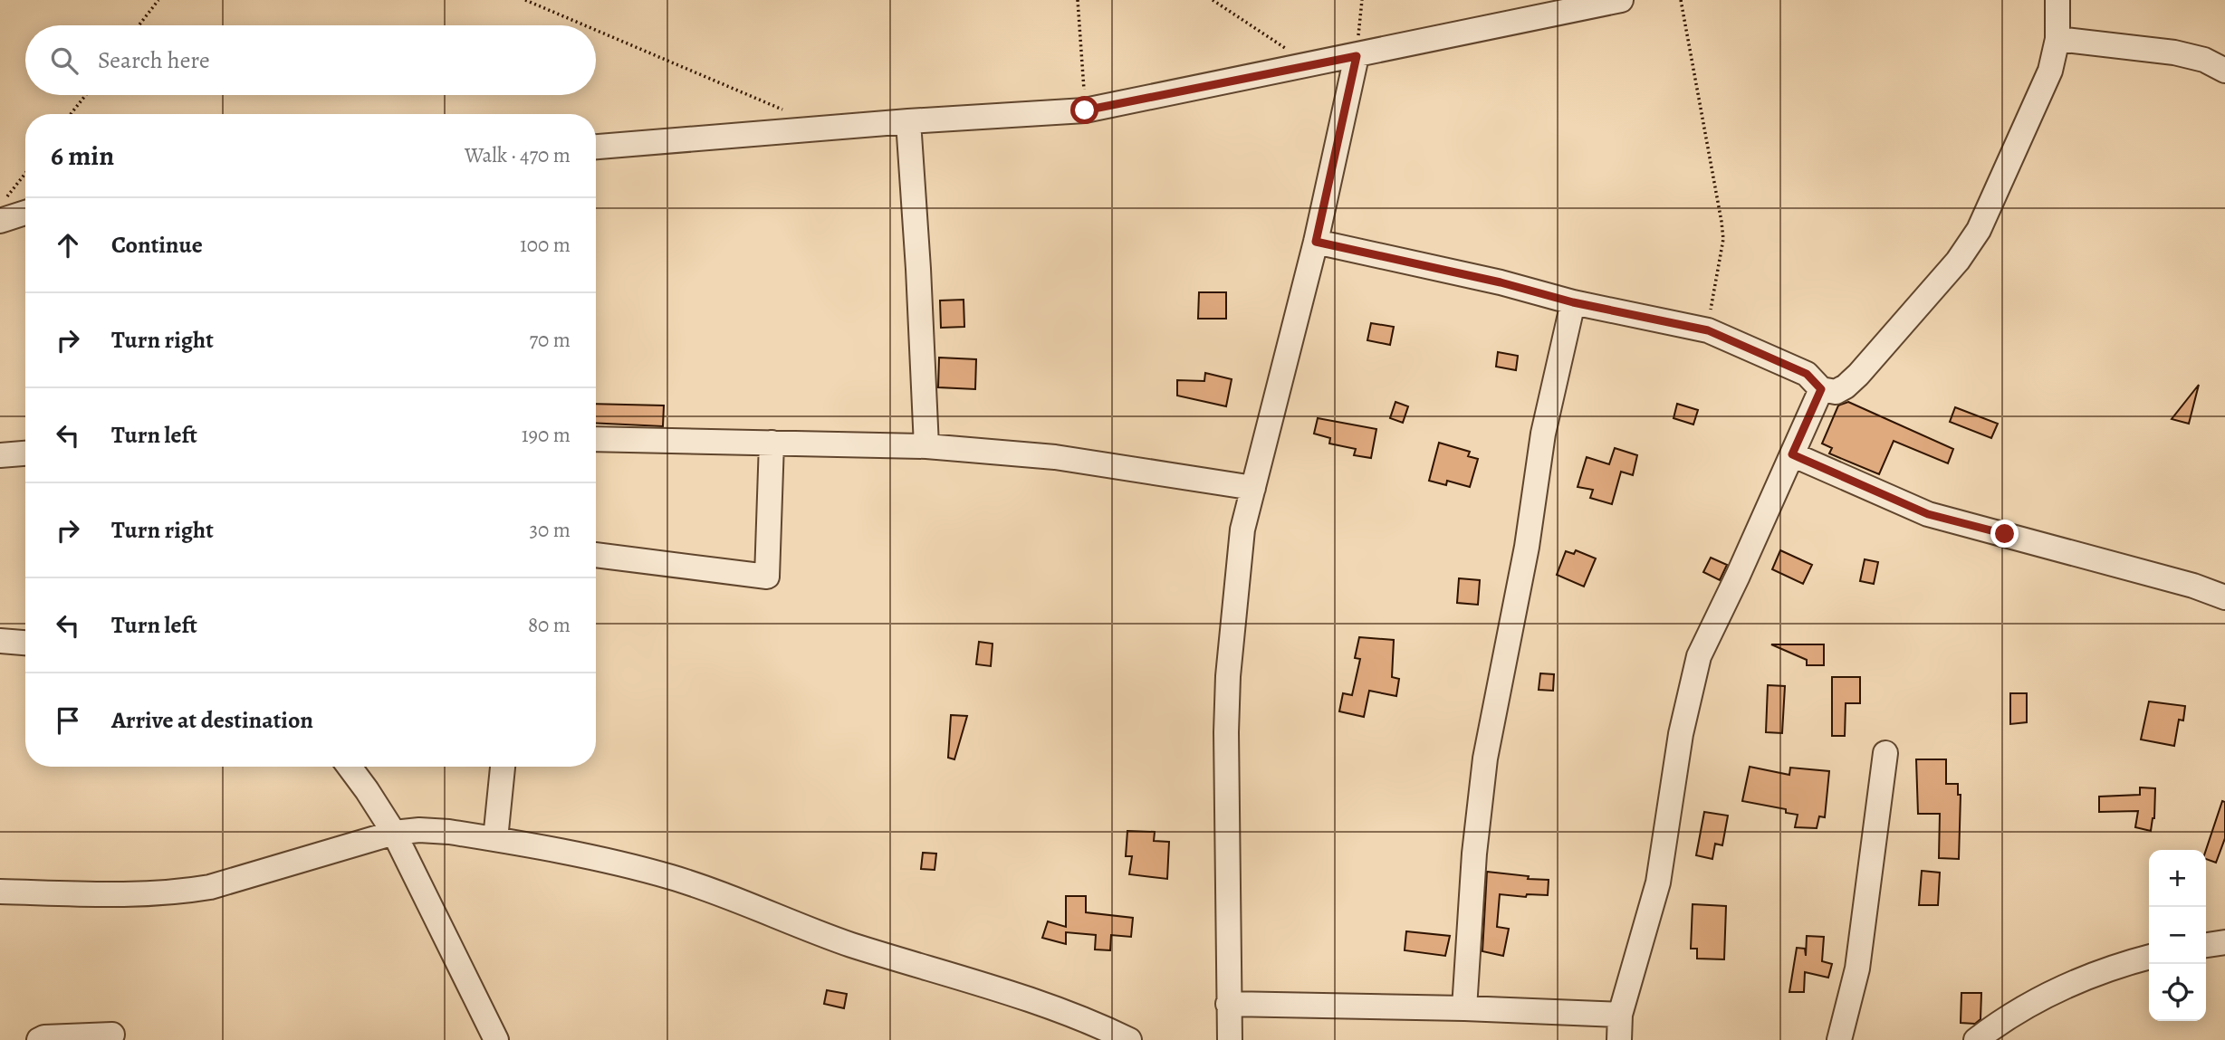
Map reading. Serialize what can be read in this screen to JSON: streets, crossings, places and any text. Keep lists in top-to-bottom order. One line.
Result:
{"page":{"search":"Search here","heading":["6 min","Walk · 470 m"],"list":[["Continue","100 m"],["Turn right","70 m"],["Turn left","190 m"],["Turn right","30 m"],["Turn left","80 m"],"Arrive at destination"],"map_buttons":["+","−"]}}
